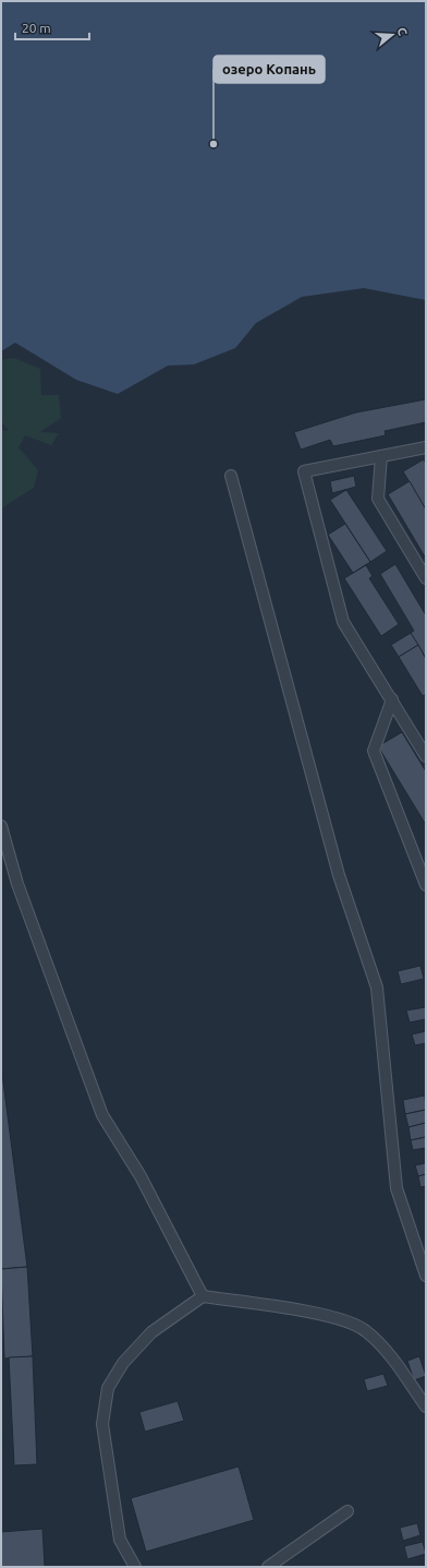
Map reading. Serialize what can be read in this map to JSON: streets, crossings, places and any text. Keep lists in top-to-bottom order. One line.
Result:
{"places":["озеро Копань"],"scale_bar":"20 m","north":"right"}
